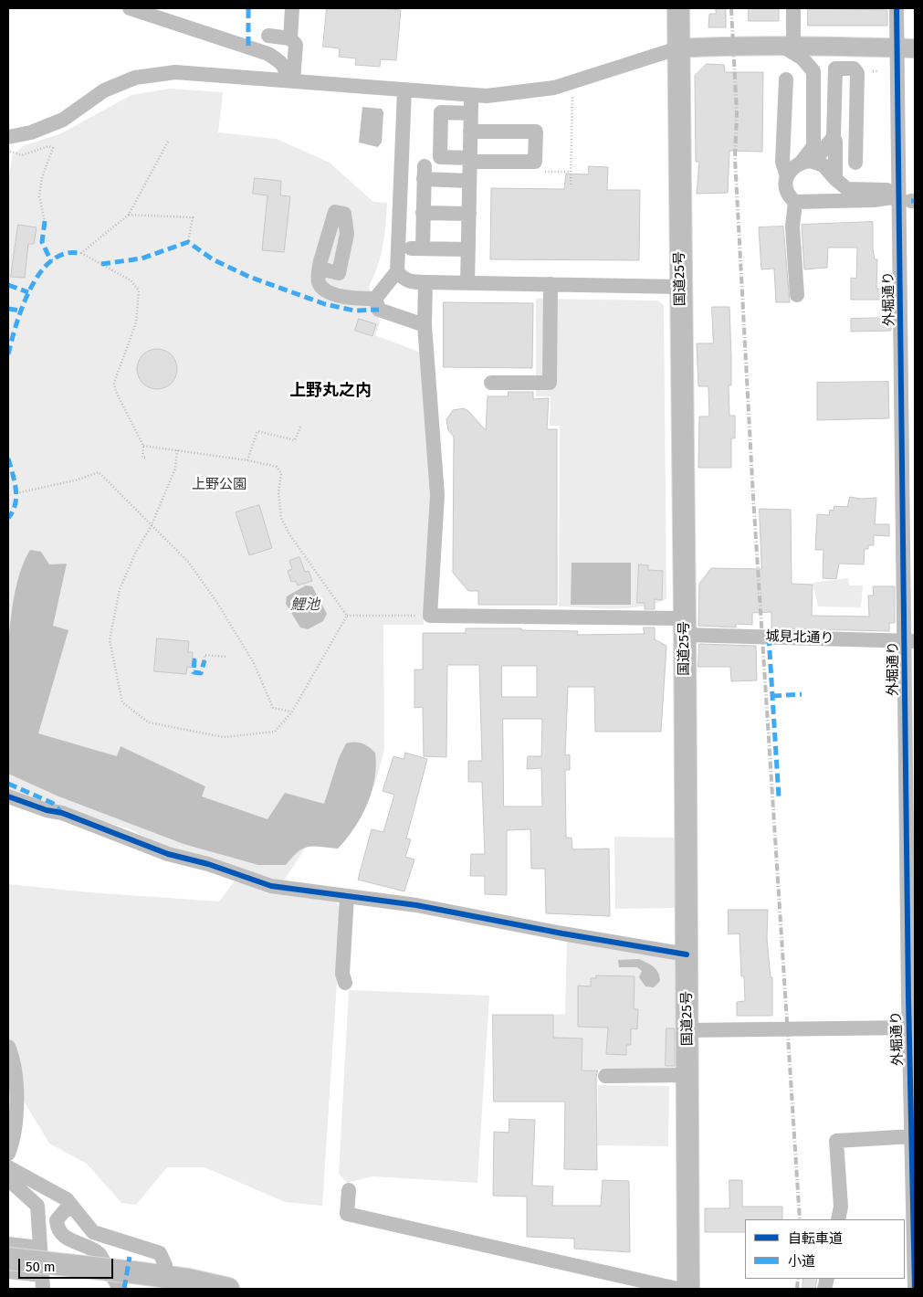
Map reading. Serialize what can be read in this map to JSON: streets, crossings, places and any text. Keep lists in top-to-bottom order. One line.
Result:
{"streets":{"highway":["国道25号"],"street":["外堀通り","城見北通り"]},"crossings":[["国道25号","城見北通り"],["外堀通り","城見北通り"]],"districts":["上野丸之内"],"water":["鯉池"],"parks":["上野公園"],"legend":["自転車道","小道"],"scale_bar":"50 m"}
